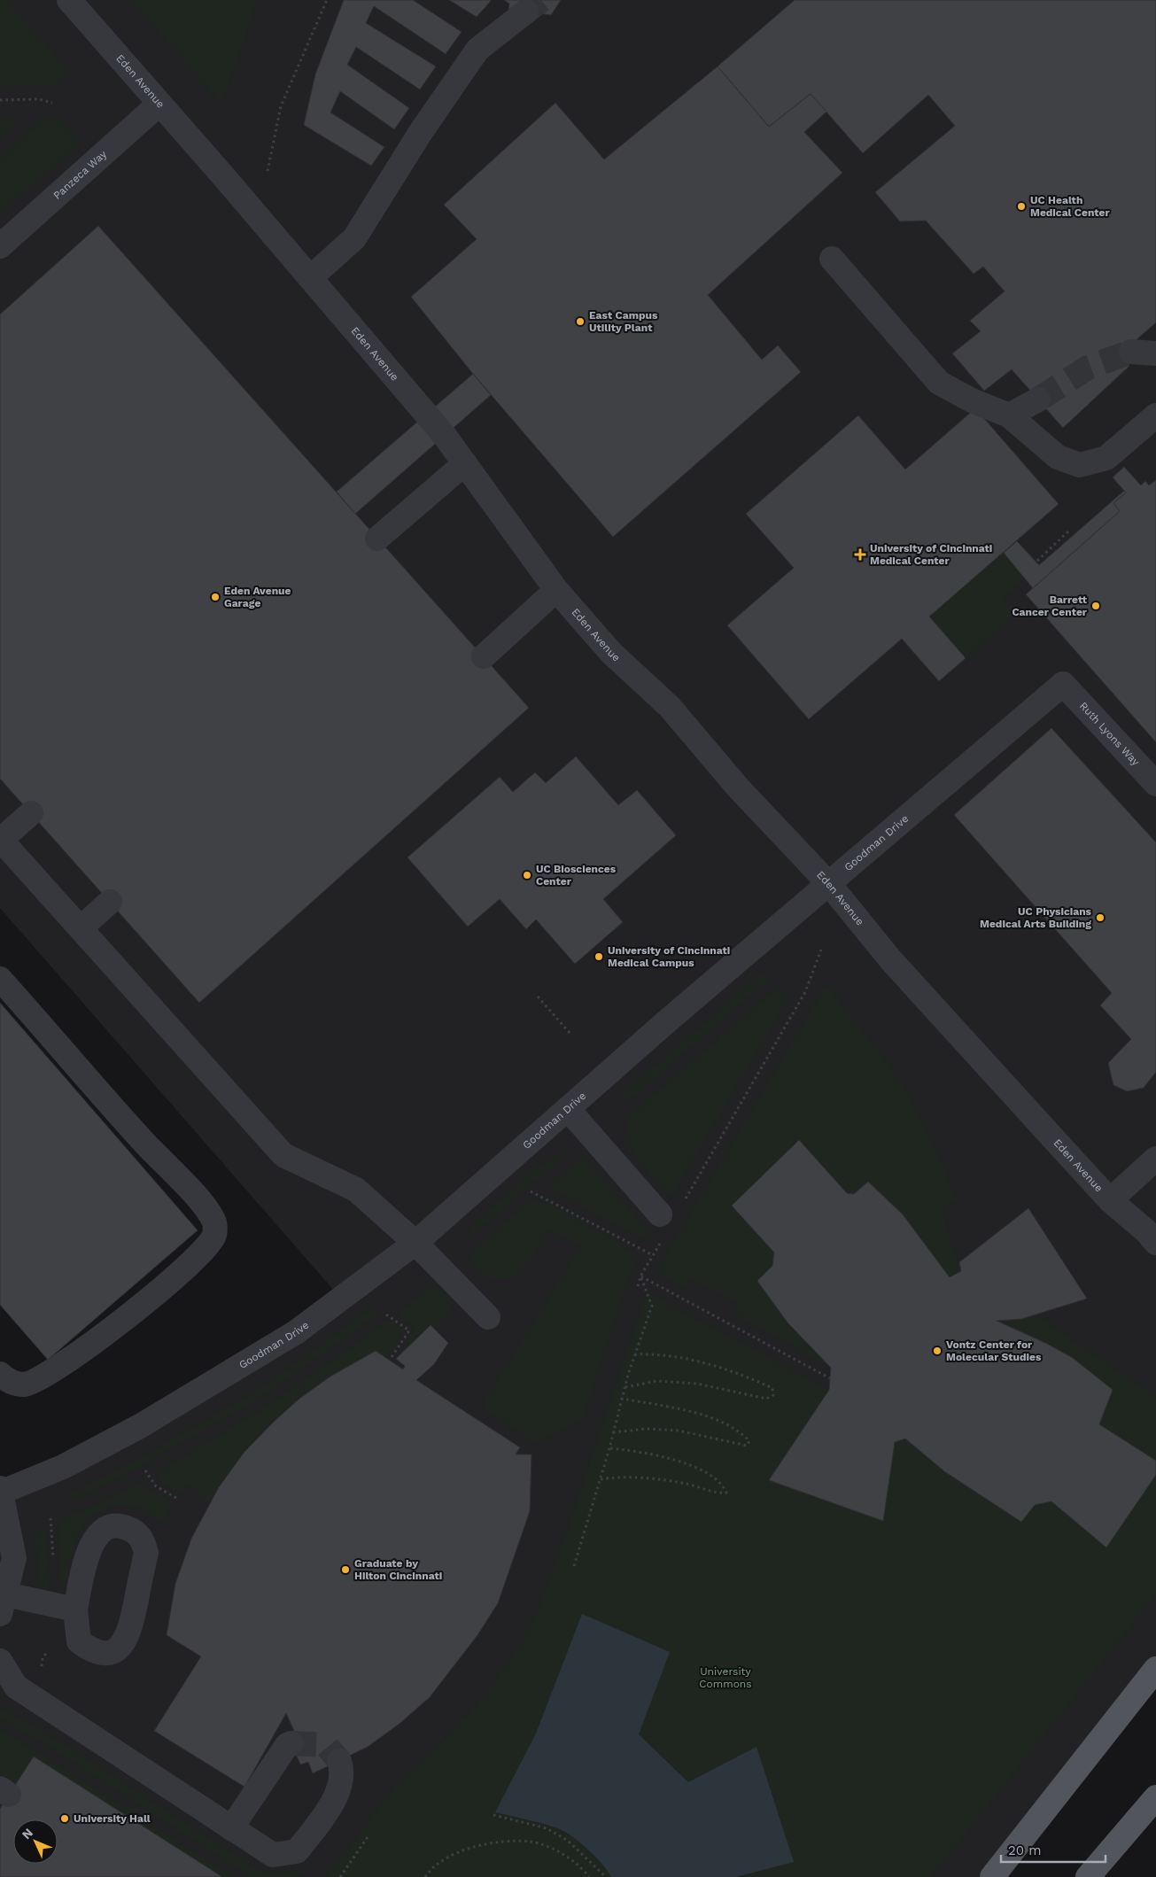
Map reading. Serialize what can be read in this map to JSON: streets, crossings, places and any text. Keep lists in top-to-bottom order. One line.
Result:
{"streets":{"street":["Eden Avenue","Panzeca Way","Ruth Lyons Way","Goodman Drive"]},"crossings":[["Eden Avenue","Panzeca Way"],["Eden Avenue","Goodman Drive"],["Ruth Lyons Way","Goodman Drive"]],"parks":["University Commons"],"places":{"other":["UC Health Medical Center","East Campus Utility Plant","Eden Avenue Garage","Barrett Cancer Center","UC Biosciences Center","UC Physicians Medical Arts Building","University of Cincinnati Medical Campus","Vontz Center for Molecular Studies","Graduate by Hilton Cincinnati","University Hall"],"health":["University of Cincinnati Medical Center"]},"scale_bar":"20 m","north":"top left"}
